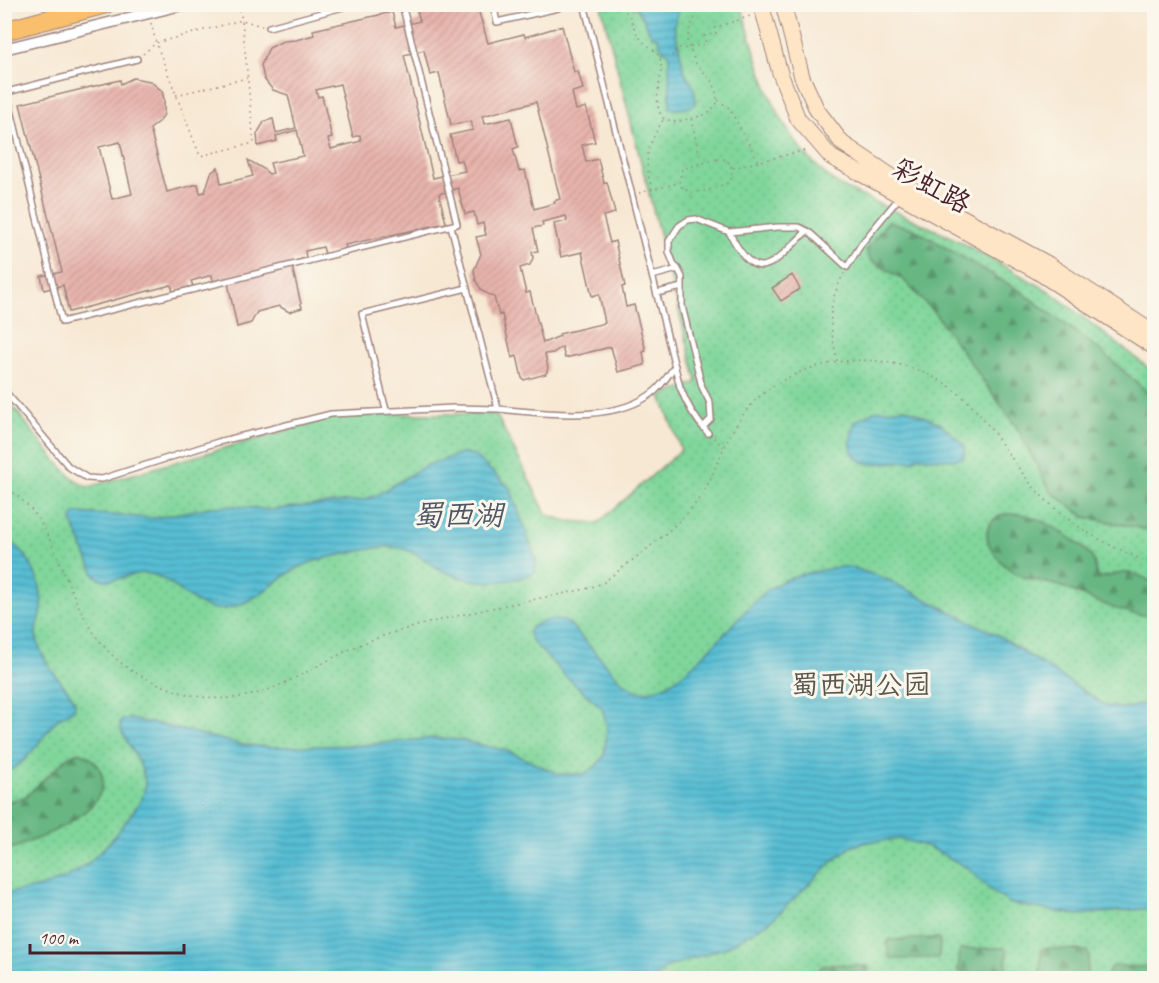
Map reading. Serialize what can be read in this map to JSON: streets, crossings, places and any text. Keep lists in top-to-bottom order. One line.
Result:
{"streets":{"main road":["彩虹路"]},"water":["蜀西湖"],"parks":["蜀西湖公园"],"scale_bar":"100 m"}
